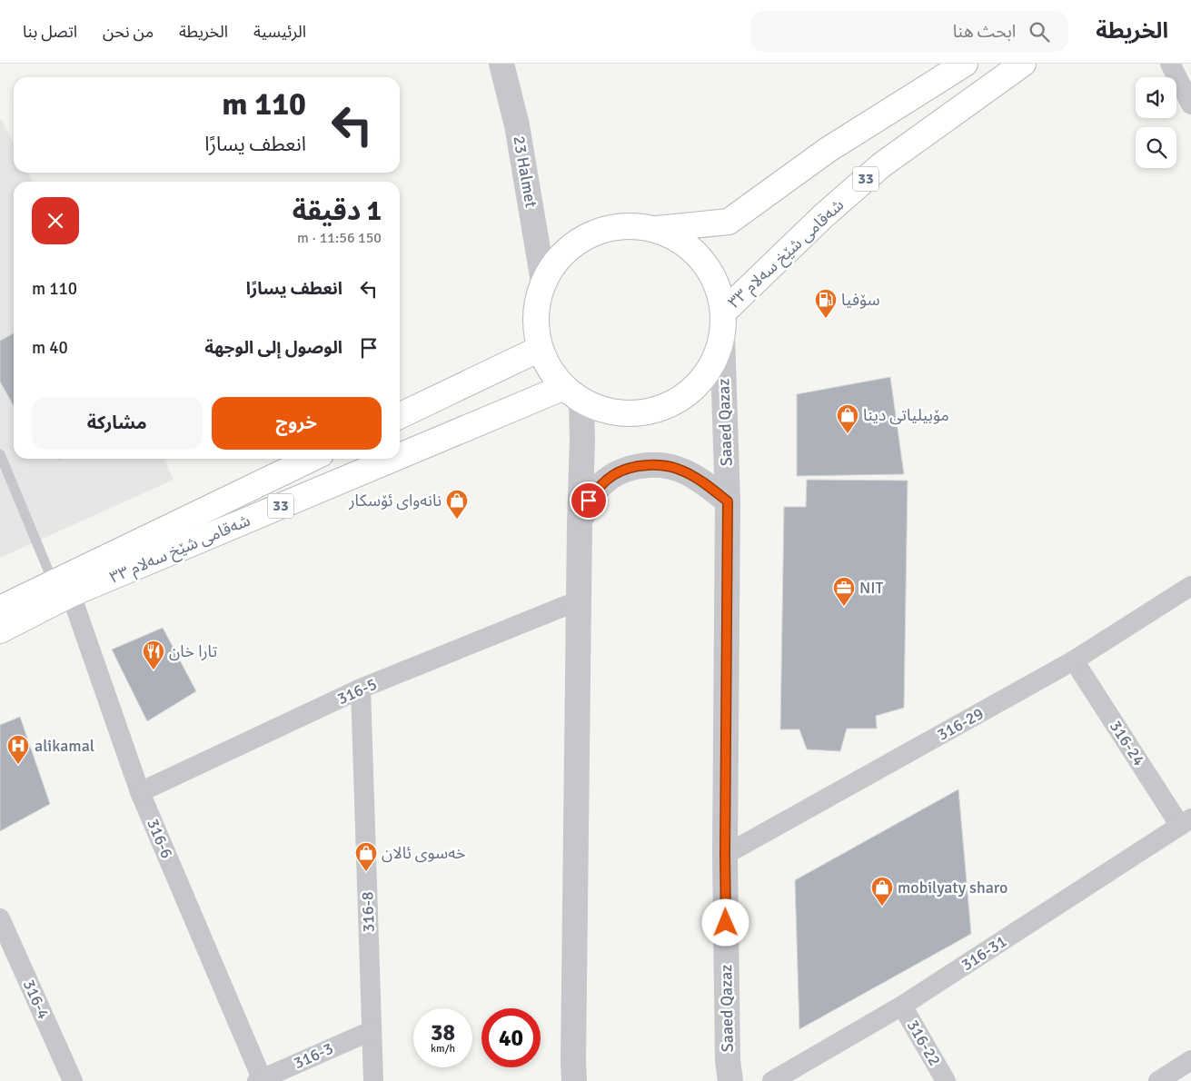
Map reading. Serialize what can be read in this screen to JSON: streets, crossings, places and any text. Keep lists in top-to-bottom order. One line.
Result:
{"streets":{"main road":["33","شەقامی شێخ سەلام ٣٣"],"street":["23 Halmet","Saaed Qazaz","316-5","316-29","316-24","316-6","316-8","316-31","316-4","316-22","316-3"]},"crossings":[["23 Halmet","شەقامی شێخ سەلام ٣٣"],["شەقامی شێخ سەلام ٣٣","Saaed Qazaz"],["شەقامی شێخ سەلام ٣٣","316-6"],["Saaed Qazaz","316-29"],["316-5","316-6"],["316-5","316-8"],["316-29","316-24"],["316-24","316-31"],["316-6","316-3"],["316-8","316-3"],["316-31","316-22"]],"places":{"fuel station":["سۆفیا"],"shop":["مۆبیلیاتی دینا","نانەوای ئۆسکار","خەسوی ئالان","mobilyaty sharo"],"office":["NIT"],"restaurant":["تارا خان"],"hospital":["alikamal"]},"page":{"header":"الخريطة","search":"ابحث هنا","nav":["الرئيسية","الخريطة","من نحن","اتصل بنا"],"turn":["110 m","انعطف يسارًا"],"heading":["1 دقيقة","150 m · 11:56"],"list":[{"name":"انعطف يسارًا","value":"110 m"},{"name":"الوصول إلى الوجهة","value":"40 m"}],"buttons":["خروج","مشاركة"],"speed":"38 km/h","limit":"40"}}
